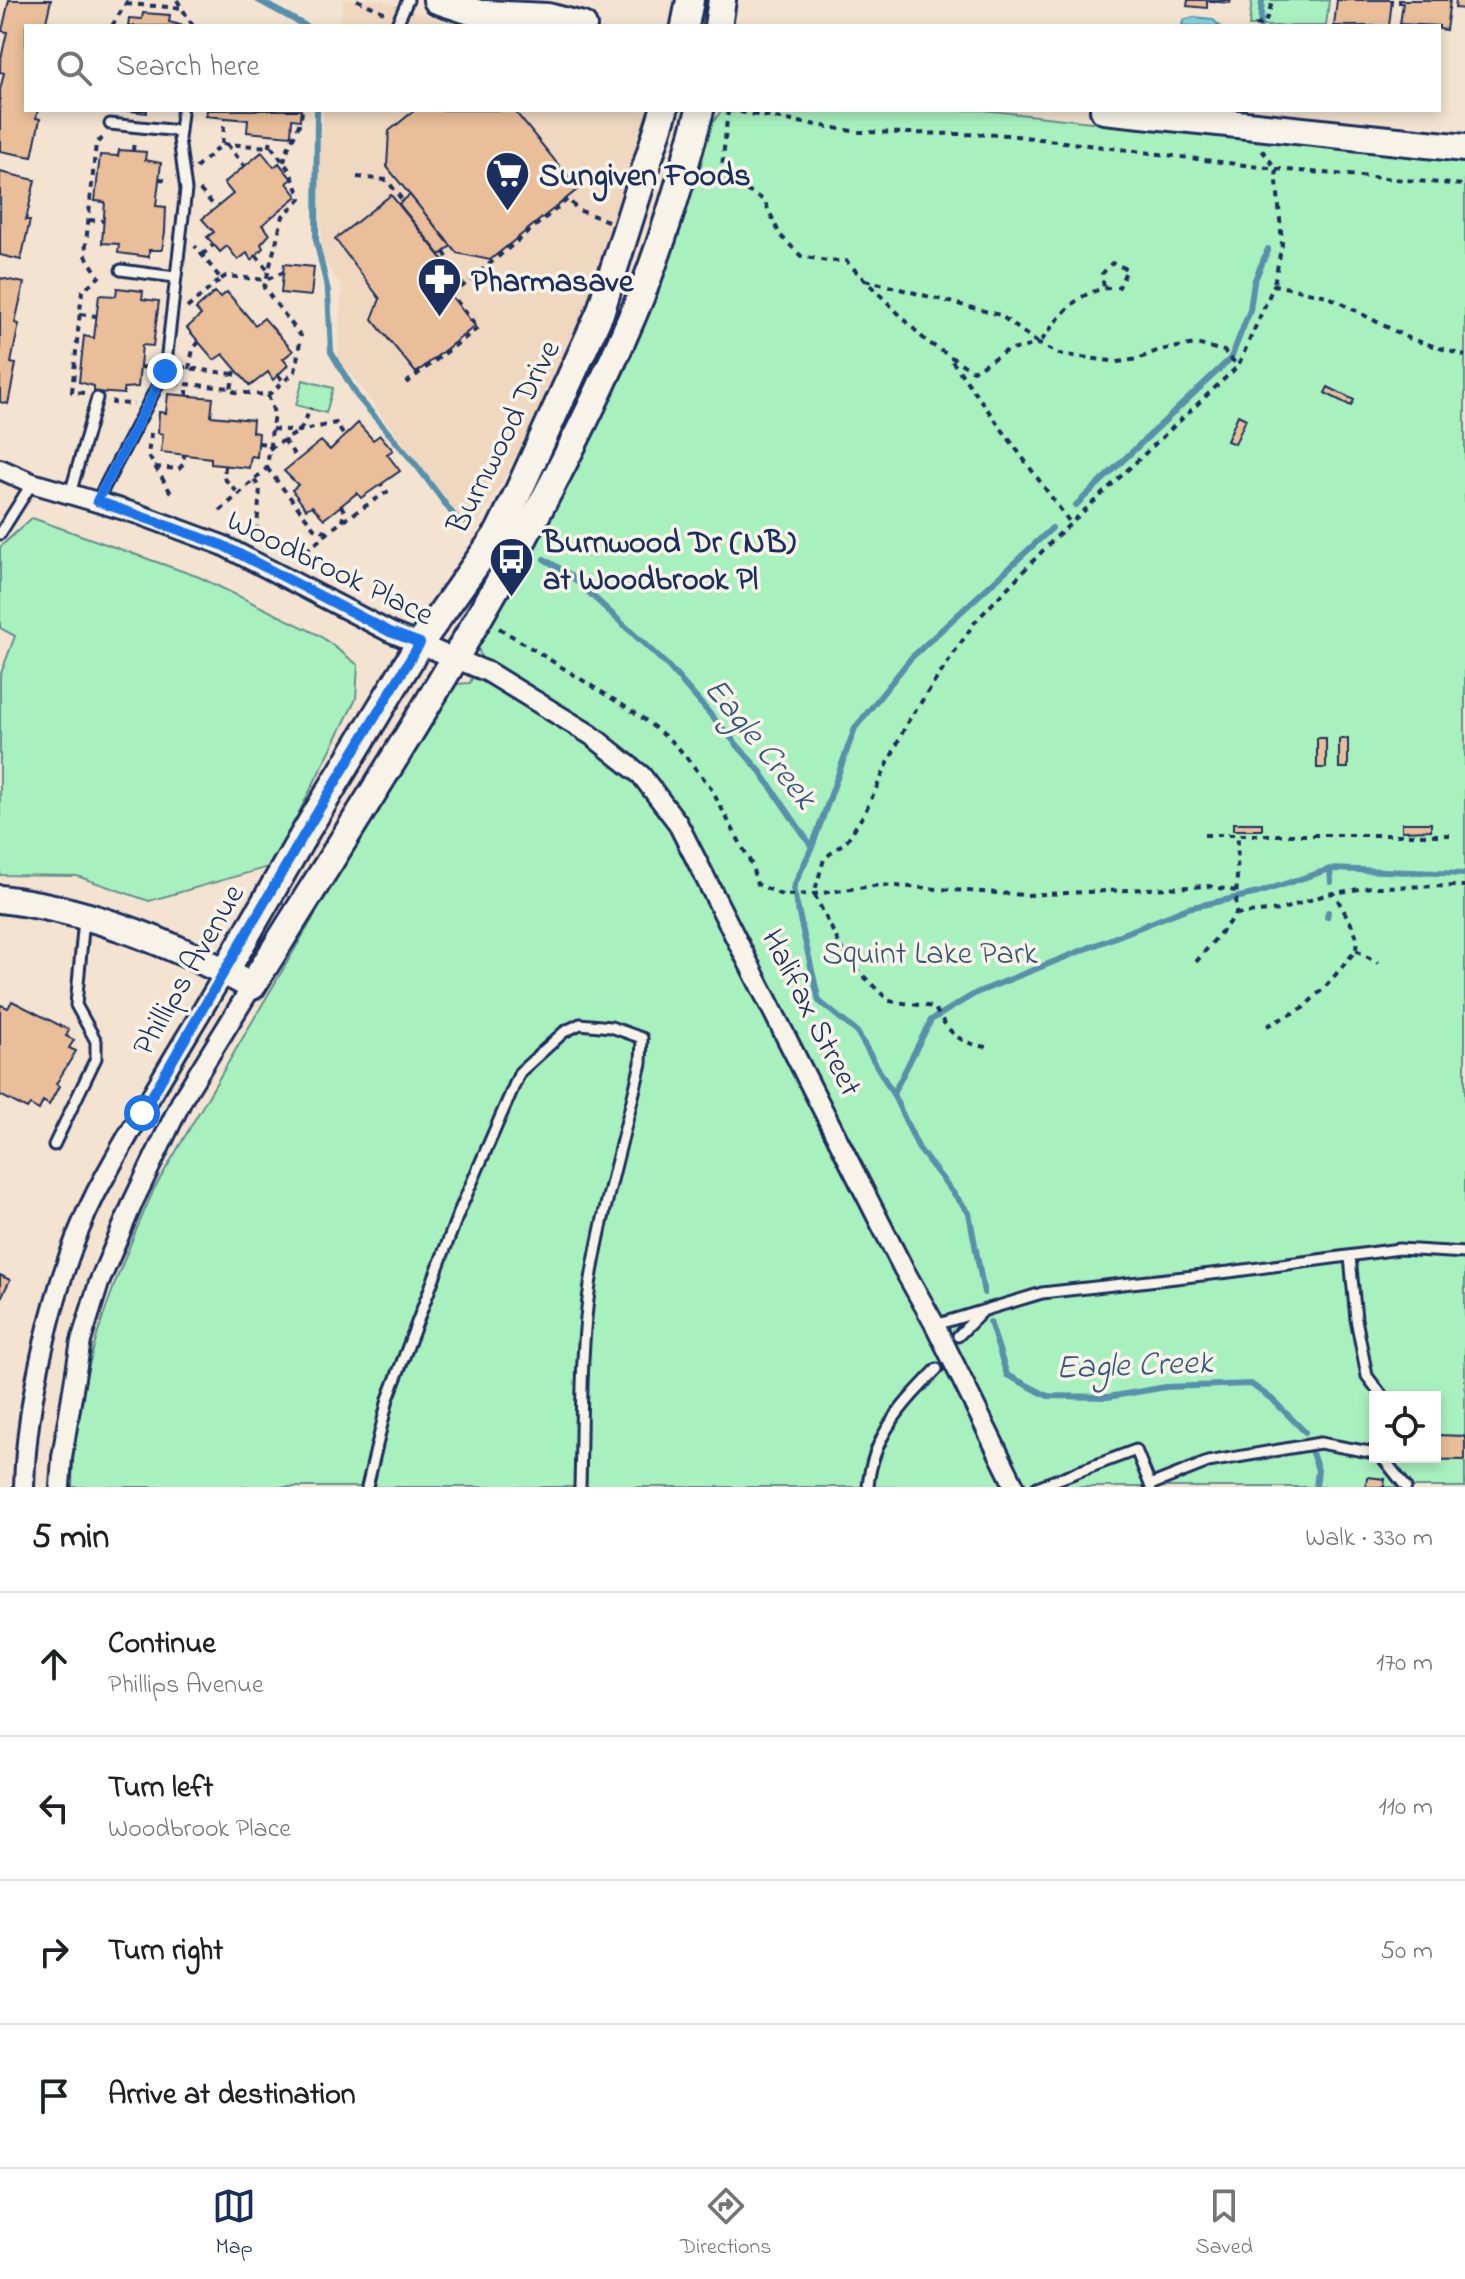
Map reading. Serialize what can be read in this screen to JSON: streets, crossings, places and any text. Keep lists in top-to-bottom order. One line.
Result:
{"streets":{"street":["Burnwood Drive","Woodbrook Place","Phillips Avenue","Halifax Street"]},"crossings":[["Burnwood Drive","Woodbrook Place"],["Burnwood Drive","Phillips Avenue"],["Burnwood Drive","Halifax Street"],["Woodbrook Place","Phillips Avenue"],["Woodbrook Place","Halifax Street"],["Phillips Avenue","Halifax Street"]],"water":["Eagle Creek"],"parks":["Squint Lake Park"],"places":{"supermarket":["Sungiven Foods"],"pharmacy":["Pharmasave"],"bus stop":["Burnwood Dr (NB) at Woodbrook Pl"]},"page":{"search":"Search here","heading":["5 min","Walk · 330 m"],"list":[["Continue","Phillips Avenue","170 m"],["Turn left","Woodbrook Place","110 m"],["Turn right","50 m"],"Arrive at destination"],"nav":["Map","Directions","Saved"]}}
